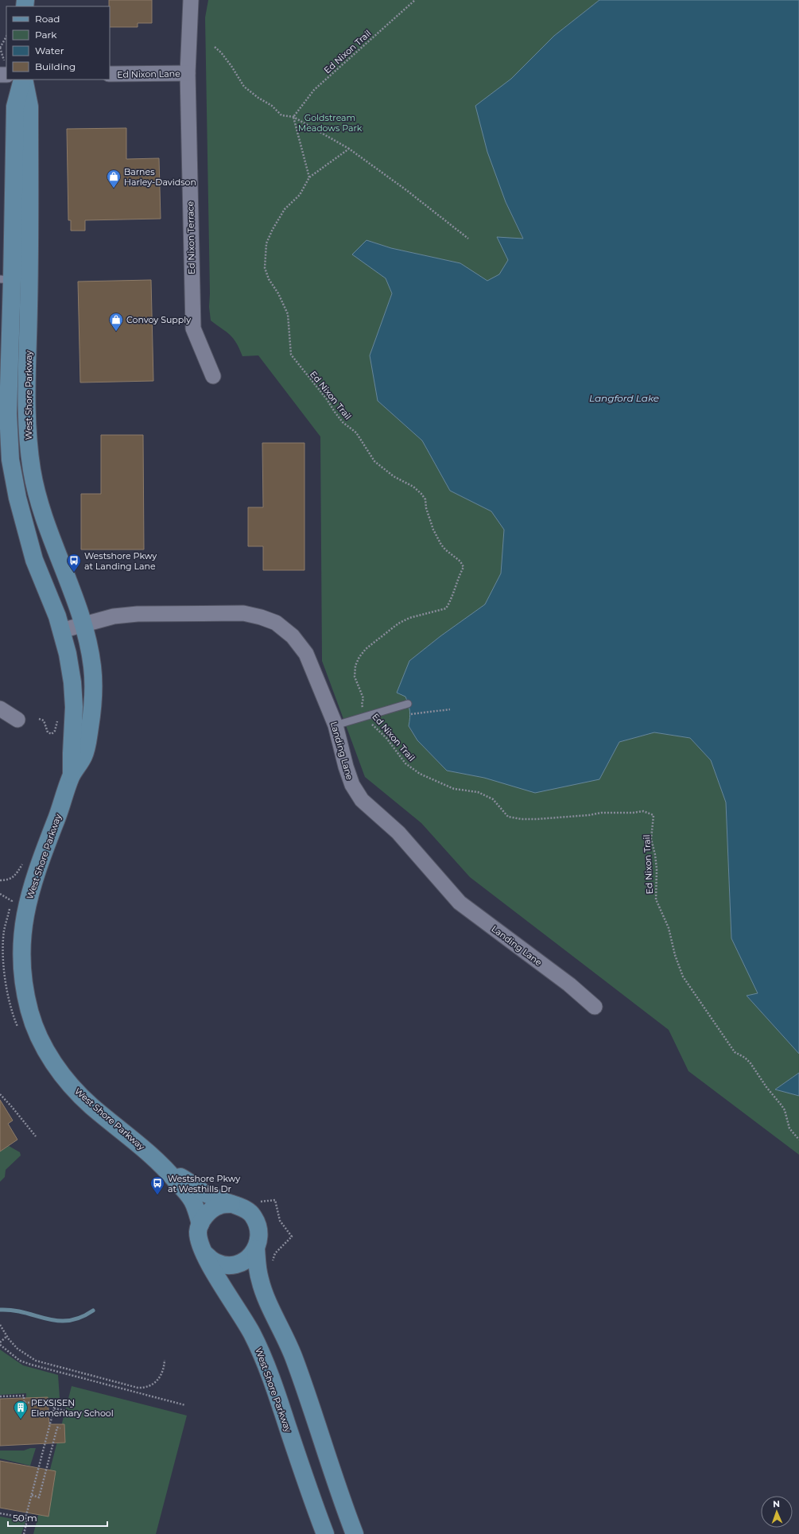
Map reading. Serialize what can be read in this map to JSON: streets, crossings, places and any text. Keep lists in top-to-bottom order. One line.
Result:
{"streets":{"main road":["West Shore Parkway"],"street":["Ed Nixon Lane","Ed Nixon Terrace","Landing Lane"],"path":["Ed Nixon Trail"]},"crossings":[["Ed Nixon Lane","Ed Nixon Terrace"],["West Shore Parkway","Landing Lane"]],"water":["Langford Lake"],"parks":["Goldstream Meadows Park"],"places":{"shop":["Barnes Harley-Davidson","Convoy Supply"],"bus stop":["Westshore Pkwy at Landing Lane","Westshore Pkwy at Westhills Dr"],"building":["PEXSISEṈ Elementary School"]},"legend":["Road","Park","Water","Building"],"scale_bar":"50 m","north":"top"}
